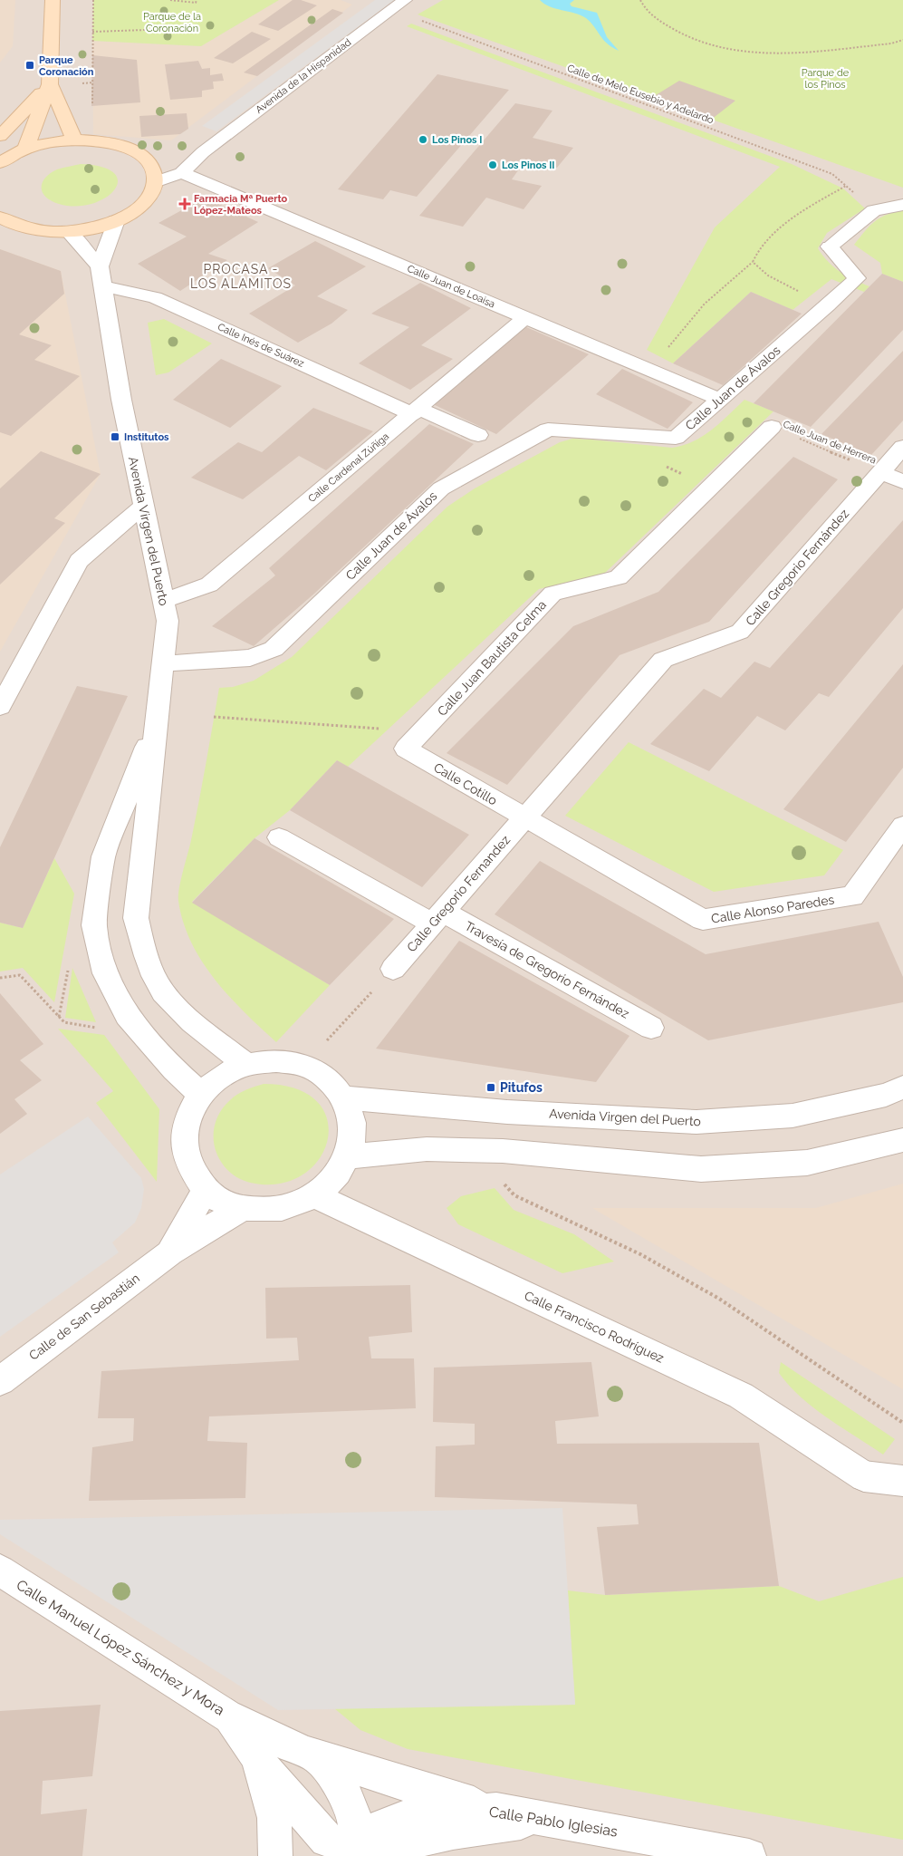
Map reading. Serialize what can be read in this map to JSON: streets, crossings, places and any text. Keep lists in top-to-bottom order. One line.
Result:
{"streets":{"street":["Avenida de la Hispanidad","Calle Juan de Loaisa","Calle Inés de Suárez","Calle Juan de Ávalos","Calle Cardenal Zúñiga","Avenida Virgen del Puerto","Calle Gregorio Fernández","Calle Juan Bautista Celma","Calle Cotillo","Calle Gregorio Fernandez","Calle Alonso Paredes","Travesía de Gregorio Fernández","Calle de San Sebastián","Calle Francisco Rodríguez","Calle Manuel López Sánchez y Mora","Calle Pablo Iglesias"],"path":["Calle de Melo Eusebio y Adelardo","Calle Juan de Herrera"]},"crossings":[["Avenida de la Hispanidad","Calle de Melo Eusebio y Adelardo"],["Avenida de la Hispanidad","Calle Juan de Loaisa"],["Calle de Melo Eusebio y Adelardo","Calle Juan de Ávalos"],["Calle Juan de Loaisa","Calle Juan de Ávalos"],["Calle Juan de Loaisa","Calle Cardenal Zúñiga"],["Calle Inés de Suárez","Calle Cardenal Zúñiga"],["Calle Inés de Suárez","Avenida Virgen del Puerto"],["Calle Juan de Ávalos","Avenida Virgen del Puerto"],["Calle Juan de Herrera","Calle Gregorio Fernández"],["Calle Juan de Herrera","Calle Juan Bautista Celma"],["Calle Cardenal Zúñiga","Avenida Virgen del Puerto"],["Avenida Virgen del Puerto","Calle de San Sebastián"],["Avenida Virgen del Puerto","Calle Francisco Rodríguez"],["Calle Gregorio Fernández","Calle Cotillo"],["Calle Gregorio Fernández","Calle Gregorio Fernandez"],["Calle Gregorio Fernández","Calle Alonso Paredes"],["Calle Juan Bautista Celma","Calle Cotillo"],["Calle Cotillo","Calle Gregorio Fernandez"],["Calle Cotillo","Calle Alonso Paredes"],["Calle Gregorio Fernandez","Calle Alonso Paredes"],["Calle Gregorio Fernandez","Travesía de Gregorio Fernández"],["Calle de San Sebastián","Calle Francisco Rodríguez"],["Calle Manuel López Sánchez y Mora","Calle Pablo Iglesias"]],"districts":["PROCASA - LOS ALAMITOS"],"parks":["Parque de la Coronación","Parque de los Pinos"],"places":{"transit":["Parque Coronación","Institutos","Pitufos"],"other":["Los Pinos I","Los Pinos II"],"health":["Farmacia Mª Puerto López-Mateos"]}}
